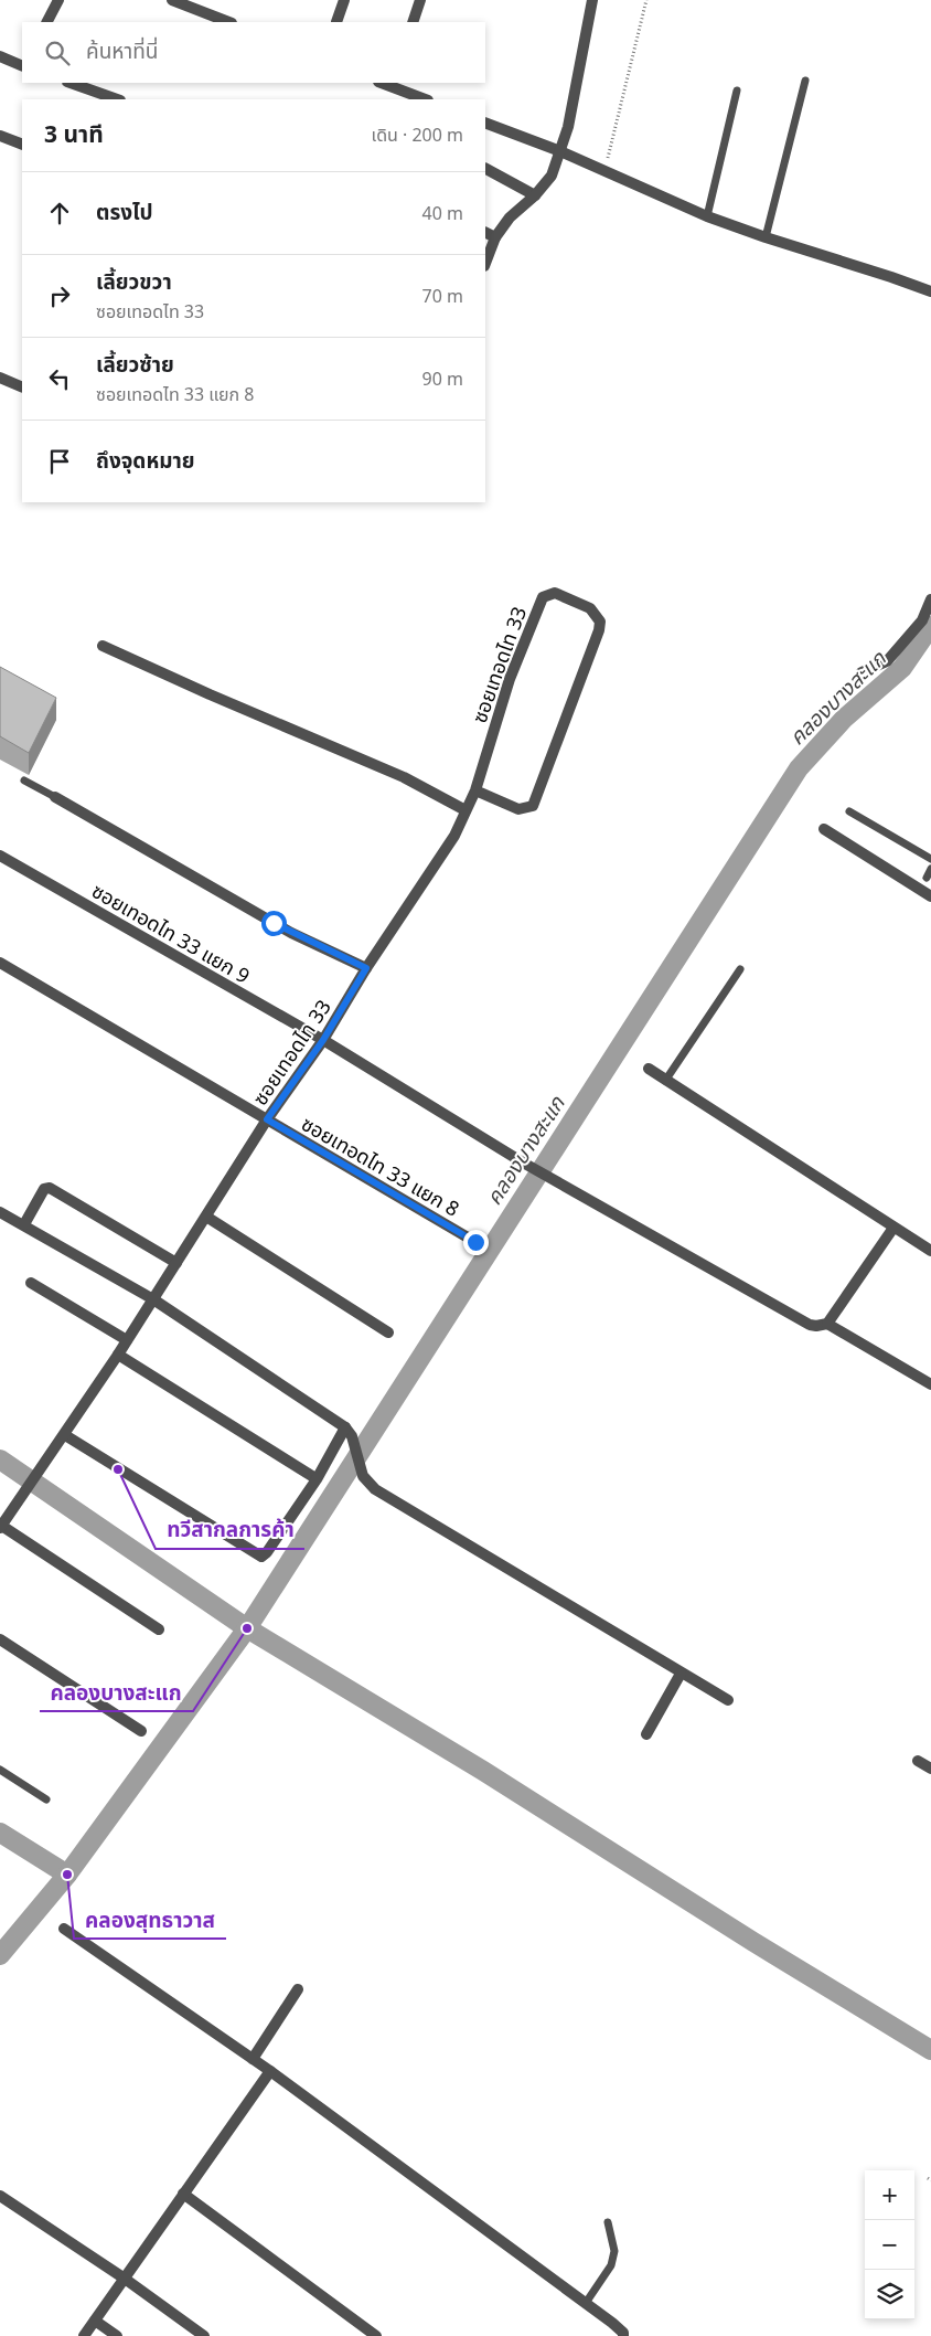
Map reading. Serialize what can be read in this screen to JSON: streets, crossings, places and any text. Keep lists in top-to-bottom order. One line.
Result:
{"streets":{"street":["ซอยเทอดไท 33","ซอยเทอดไท 33 แยก 9","ซอยเทอดไท 33 แยก 8"]},"crossings":[["ซอยเทอดไท 33","ซอยเทอดไท 33 แยก 9"],["ซอยเทอดไท 33","ซอยเทอดไท 33 แยก 8"]],"water":["คลองบางสะแก"],"places":["ทวีสากลการค้า","คลองบางสะแก","คลองสุทธาวาส"],"page":{"search":"ค้นหาที่นี่","heading":["3 นาที","เดิน · 200 m"],"list":[["ตรงไป","40 m"],["เลี้ยวขวา","ซอยเทอดไท 33","70 m"],["เลี้ยวซ้าย","ซอยเทอดไท 33 แยก 8","90 m"],"ถึงจุดหมาย"],"map_buttons":["+","−"]}}
